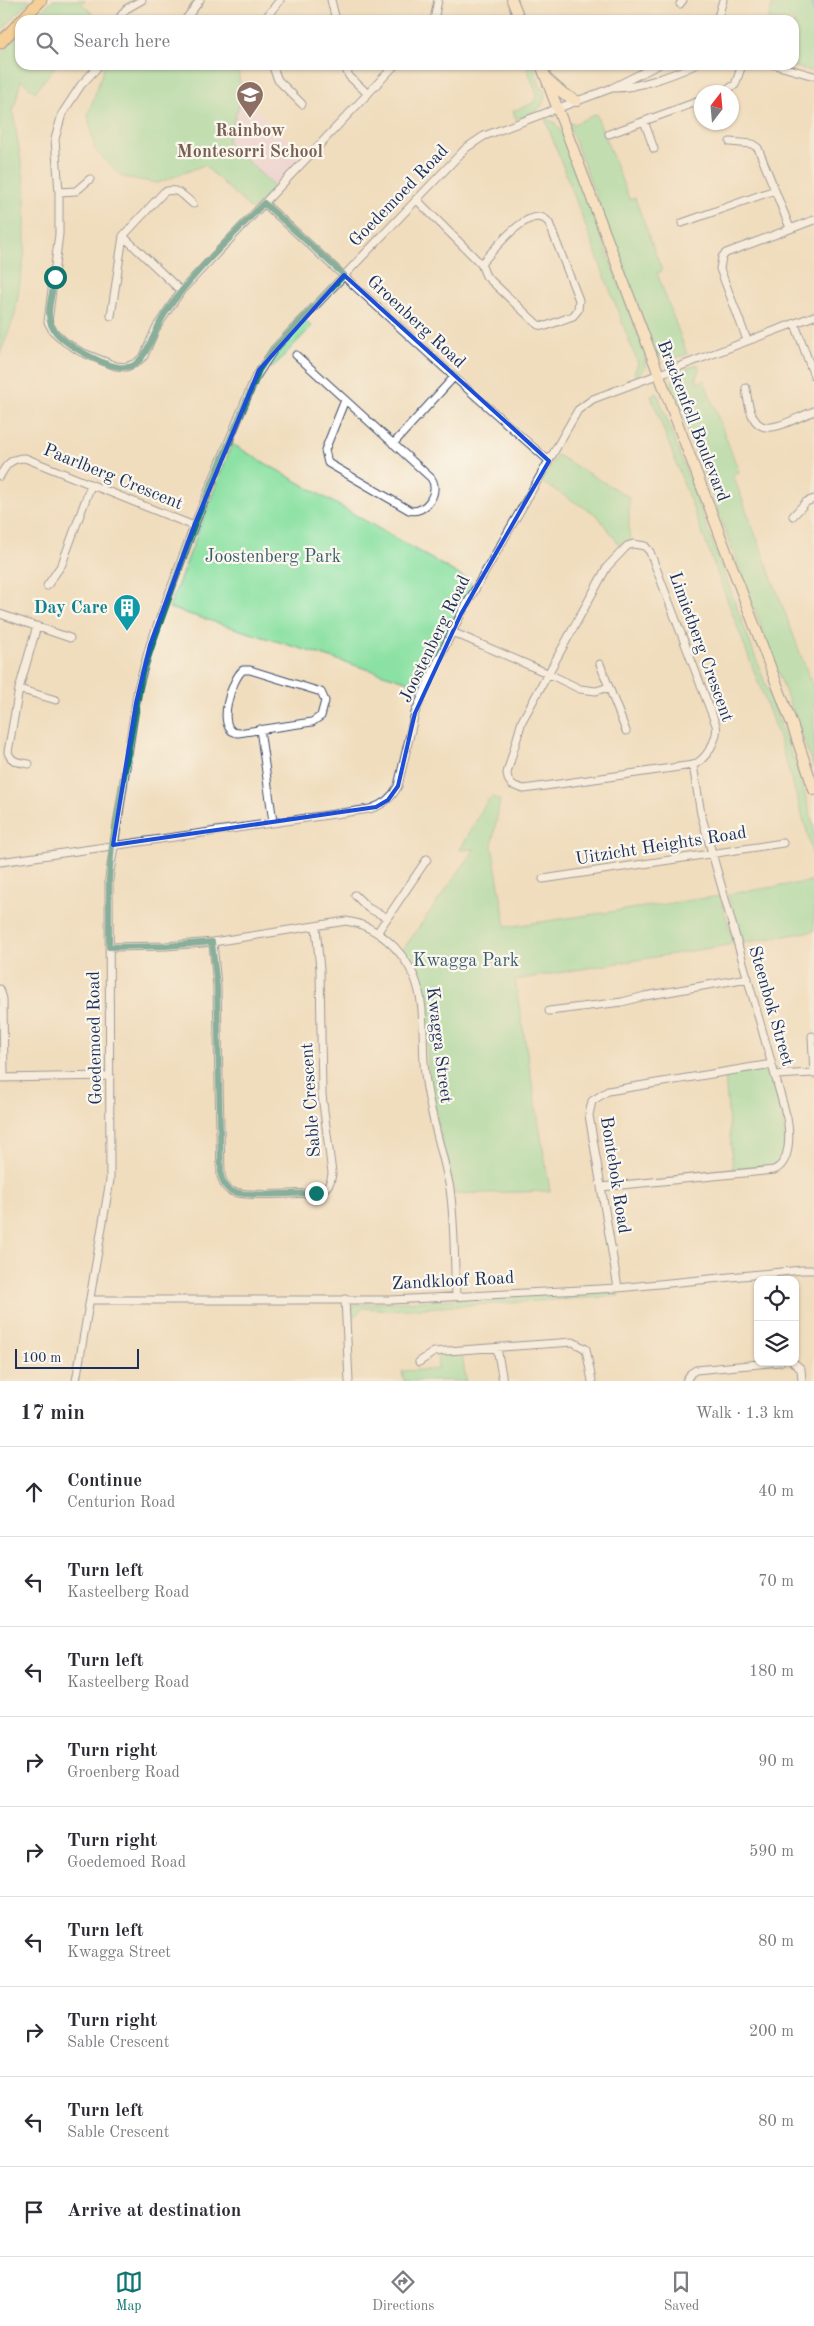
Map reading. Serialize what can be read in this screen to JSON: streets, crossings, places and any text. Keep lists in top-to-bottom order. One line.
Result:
{"streets":{"street":["Goedemoed Road","Groenberg Road","Brackenfell Boulevard","Paarlberg Crescent","Joostenberg Road","Limietberg Crescent","Uitzicht Heights Road","Steenbok Street","Kwagga Street","Sable Crescent","Bontebok Road","Zandkloof Road"]},"crossings":[["Goedemoed Road","Groenberg Road"],["Goedemoed Road","Brackenfell Boulevard"],["Goedemoed Road","Paarlberg Crescent"],["Goedemoed Road","Joostenberg Road"],["Goedemoed Road","Kwagga Street"],["Goedemoed Road","Zandkloof Road"],["Groenberg Road","Joostenberg Road"],["Brackenfell Boulevard","Joostenberg Road"],["Limietberg Crescent","Steenbok Street"],["Uitzicht Heights Road","Steenbok Street"],["Steenbok Street","Bontebok Road"],["Kwagga Street","Sable Crescent"],["Kwagga Street","Zandkloof Road"],["Bontebok Road","Zandkloof Road"]],"parks":["Joostenberg Park","Kwagga Park"],"places":{"school or university":["Rainbow Montesorri School"],"building":["Day Care"]},"scale_bar":"100 m","north":"top","page":{"search":"Search here","scale":"100 m","heading":["17 min","Walk · 1.3 km"],"list":[["Continue","Centurion Road","40 m"],["Turn left","Kasteelberg Road","70 m"],["Turn left","Kasteelberg Road","180 m"],["Turn right","Groenberg Road","90 m"],["Turn right","Goedemoed Road","590 m"],["Turn left","Kwagga Street","80 m"],["Turn right","Sable Crescent","200 m"],["Turn left","Sable Crescent","80 m"],"Arrive at destination"],"nav":["Map","Directions","Saved"]}}
